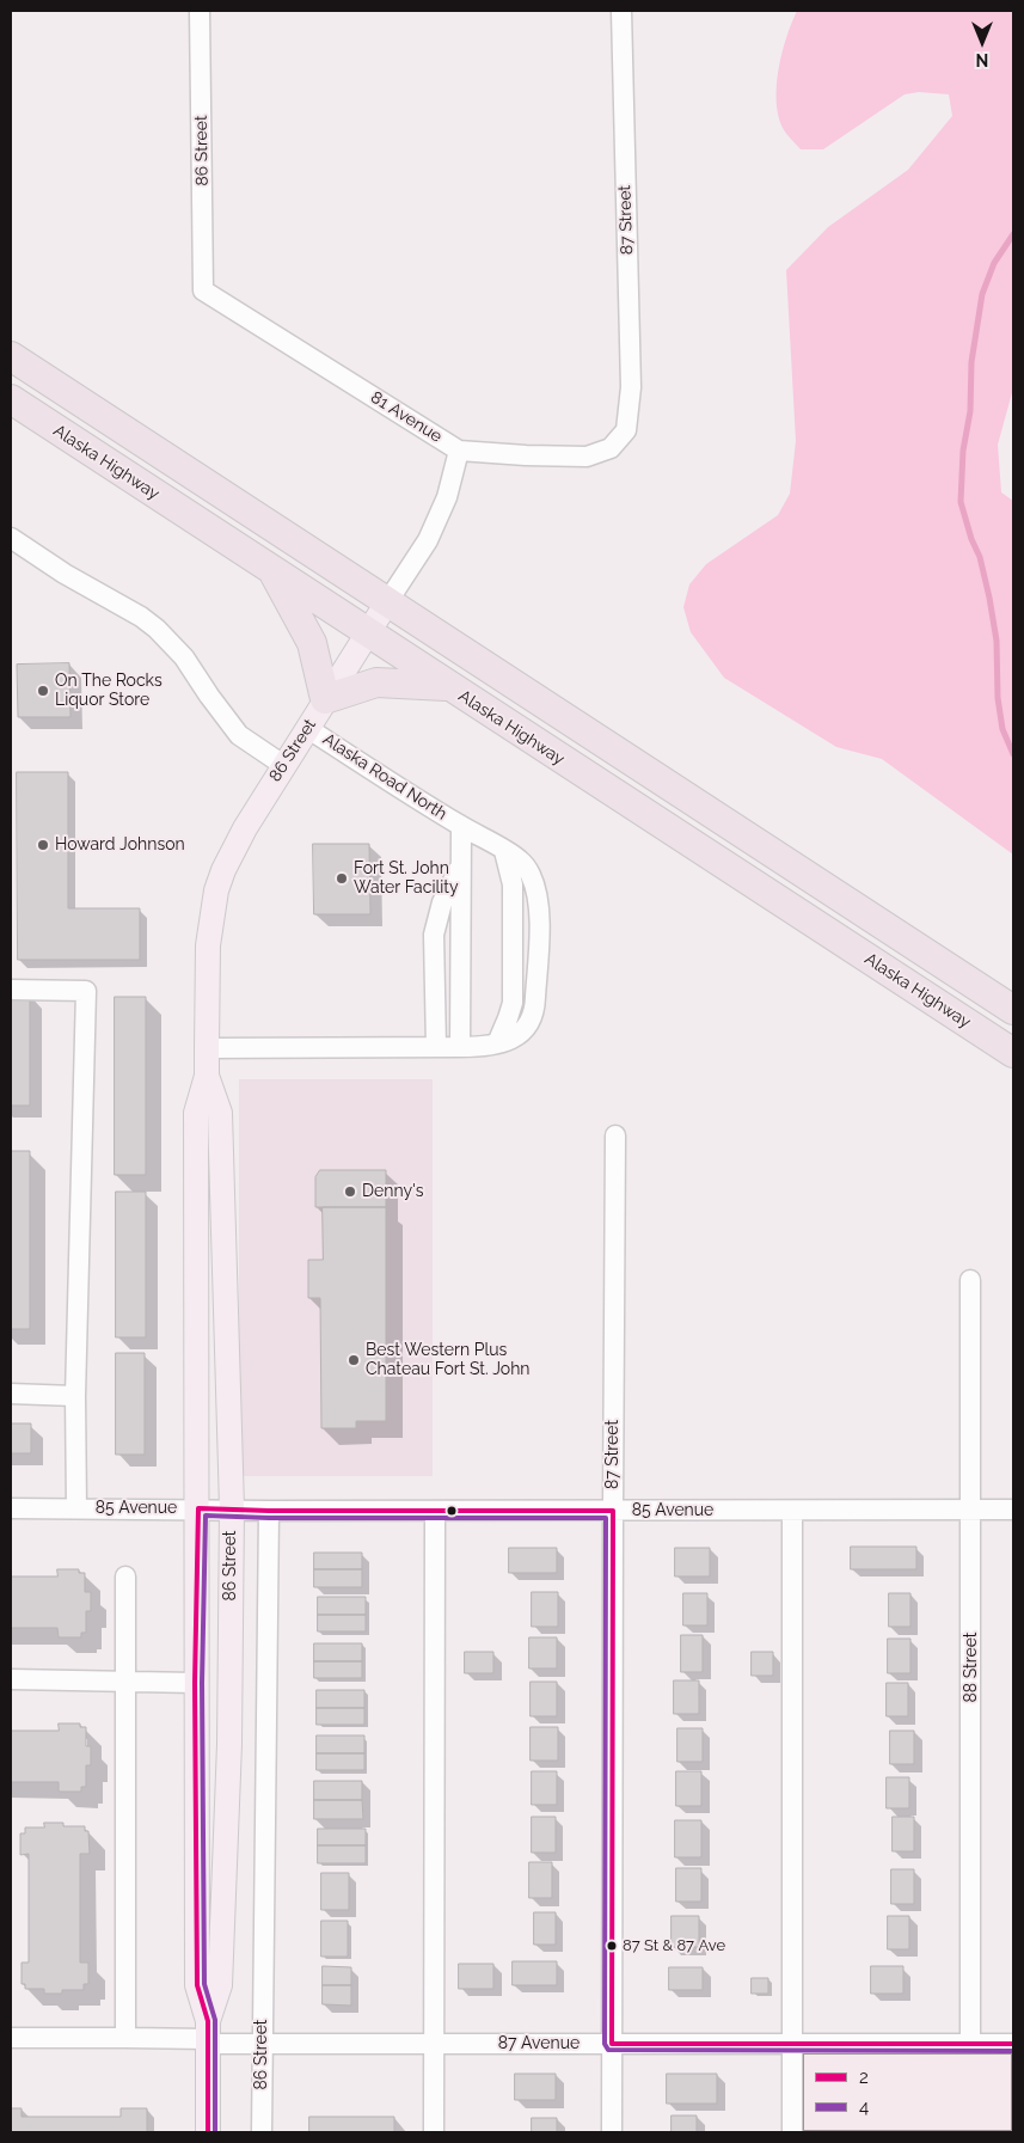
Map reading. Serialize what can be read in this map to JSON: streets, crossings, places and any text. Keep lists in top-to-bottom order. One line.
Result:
{"streets":{"highway":["Alaska Highway"],"main road":["86 Street"],"street":["87 Street","81 Avenue","Alaska Road North","85 Avenue","88 Street","87 Avenue"]},"crossings":[["86 Street","81 Avenue"],["86 Street","Alaska Highway"],["86 Street","Alaska Road North"],["86 Street","85 Avenue"],["86 Street","87 Avenue"],["87 Street","81 Avenue"],["87 Street","85 Avenue"],["87 Street","87 Avenue"],["85 Avenue","88 Street"],["88 Street","87 Avenue"]],"places":["On The Rocks Liquor Store","Howard Johnson","Fort St. John Water Facility","Denny's","Best Western Plus Chateau Fort St. John","87 St & 87 Ave"],"lines":["transit line 2","transit line 4"],"legend":["2","4"],"north":"bottom"}
